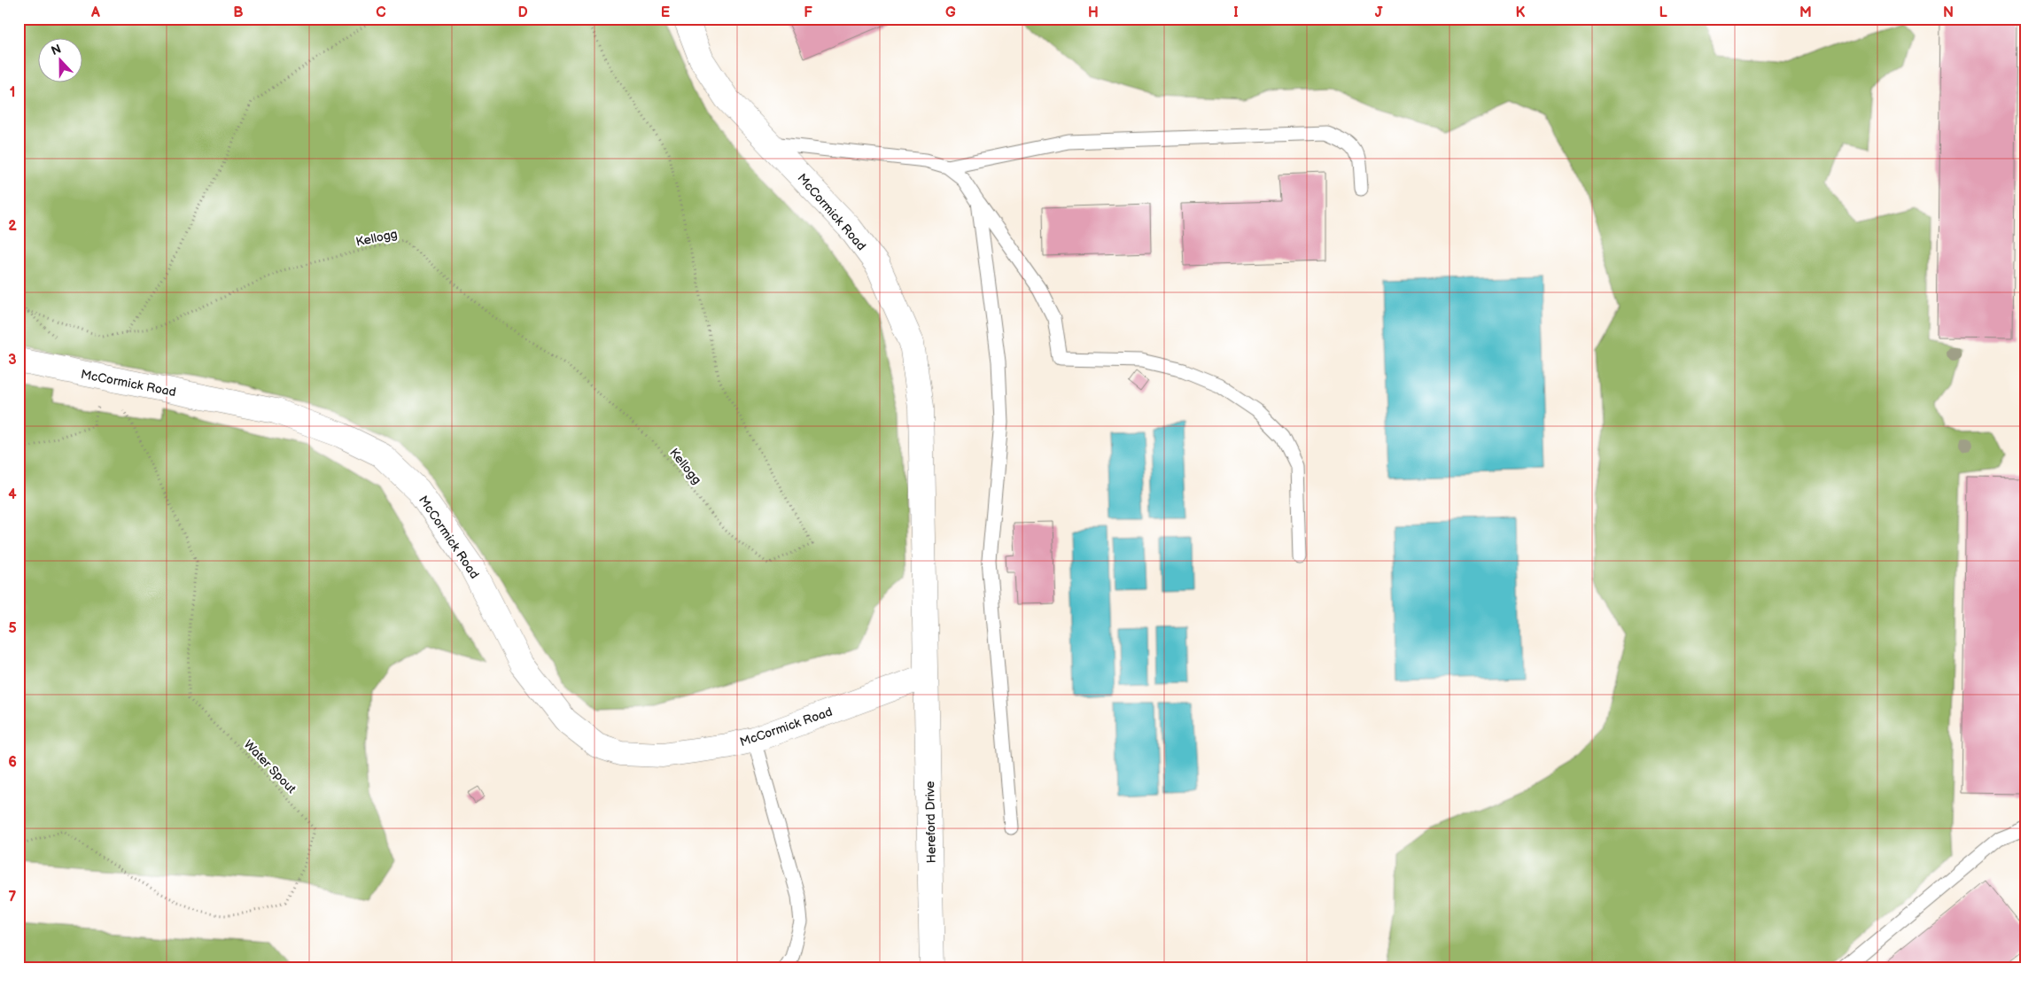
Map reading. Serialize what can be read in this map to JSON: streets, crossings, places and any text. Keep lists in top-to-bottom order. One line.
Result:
{"streets":{"street":["McCormick Road","Hereford Drive"],"path":["Kellogg","Water Spout"]},"crossings":[["McCormick Road","Water Spout"],["McCormick Road","Hereford Drive"]],"north":"top","grid":{"columns":["A","B","C","D","E","F","G","H","I","J","K","L","M","N"],"rows":["1","2","3","4","5","6","7"]}}
